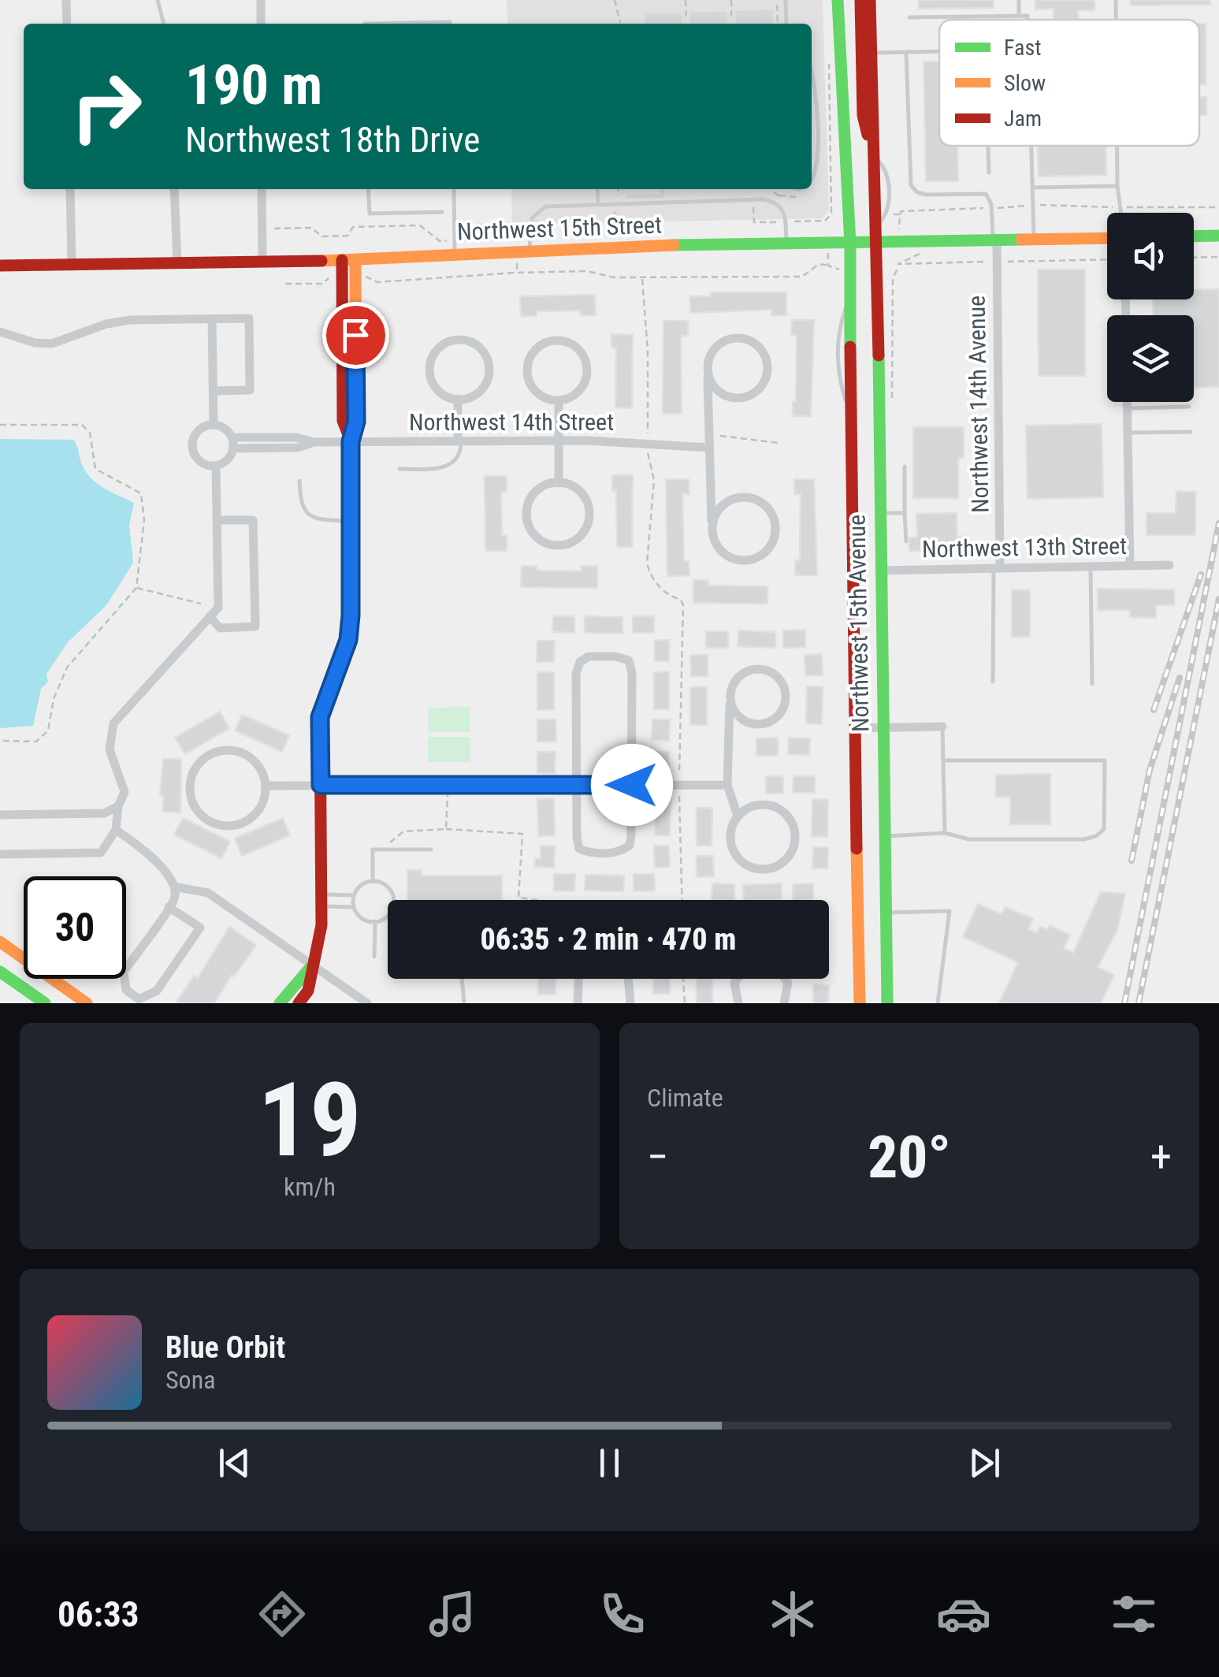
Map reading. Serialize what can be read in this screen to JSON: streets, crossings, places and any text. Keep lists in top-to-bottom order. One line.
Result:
{"streets":{"street":["Northwest 15th Street","Northwest 14th Avenue","Northwest 14th Street","Northwest 13th Street","Northwest 15th Avenue"]},"crossings":[["Northwest 15th Street","Northwest 14th Avenue"],["Northwest 15th Street","Northwest 15th Avenue"],["Northwest 14th Avenue","Northwest 13th Street"],["Northwest 13th Street","Northwest 15th Avenue"]],"legend":["Fast","Slow","Jam"],"page":{"turn":["190 m","Northwest 18th Drive"],"limit":"30","trip":"06:35 · 2 min · 470 m","tile":[["19","km/h"],"Climate"],"heat":["−","20°","+"],"song":["Blue Orbit","Sona"],"tabs":"06:33"}}
